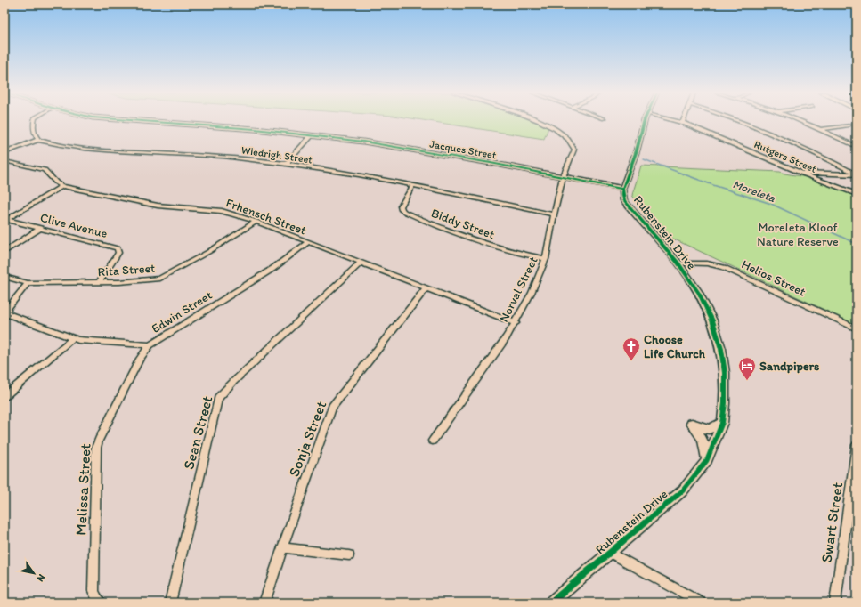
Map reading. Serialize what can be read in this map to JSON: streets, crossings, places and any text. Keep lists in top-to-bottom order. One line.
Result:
{"streets":{"street":["Jacques Street","Wiedrigh Street","Rutgers Street","Frhensch Street","Biddy Street","Clive Avenue","Rubenstein Drive","Rita Street","Helios Street","Norval Street","Edwin Street","Sean Street","Sonja Street","Melissa Street","Swart Street"]},"crossings":[["Jacques Street","Rubenstein Drive"],["Jacques Street","Norval Street"],["Wiedrigh Street","Biddy Street"],["Wiedrigh Street","Norval Street"],["Frhensch Street","Rita Street"],["Frhensch Street","Norval Street"],["Frhensch Street","Edwin Street"],["Frhensch Street","Sean Street"],["Frhensch Street","Sonja Street"],["Biddy Street","Norval Street"],["Clive Avenue","Rita Street"],["Rubenstein Drive","Helios Street"],["Rita Street","Edwin Street"],["Edwin Street","Melissa Street"]],"water":["Moreleta"],"parks":["Moreleta Kloof Nature Reserve"],"places":{"church":["Choose Life Church"],"hotel":["Sandpipers"]},"north":"bottom right"}
